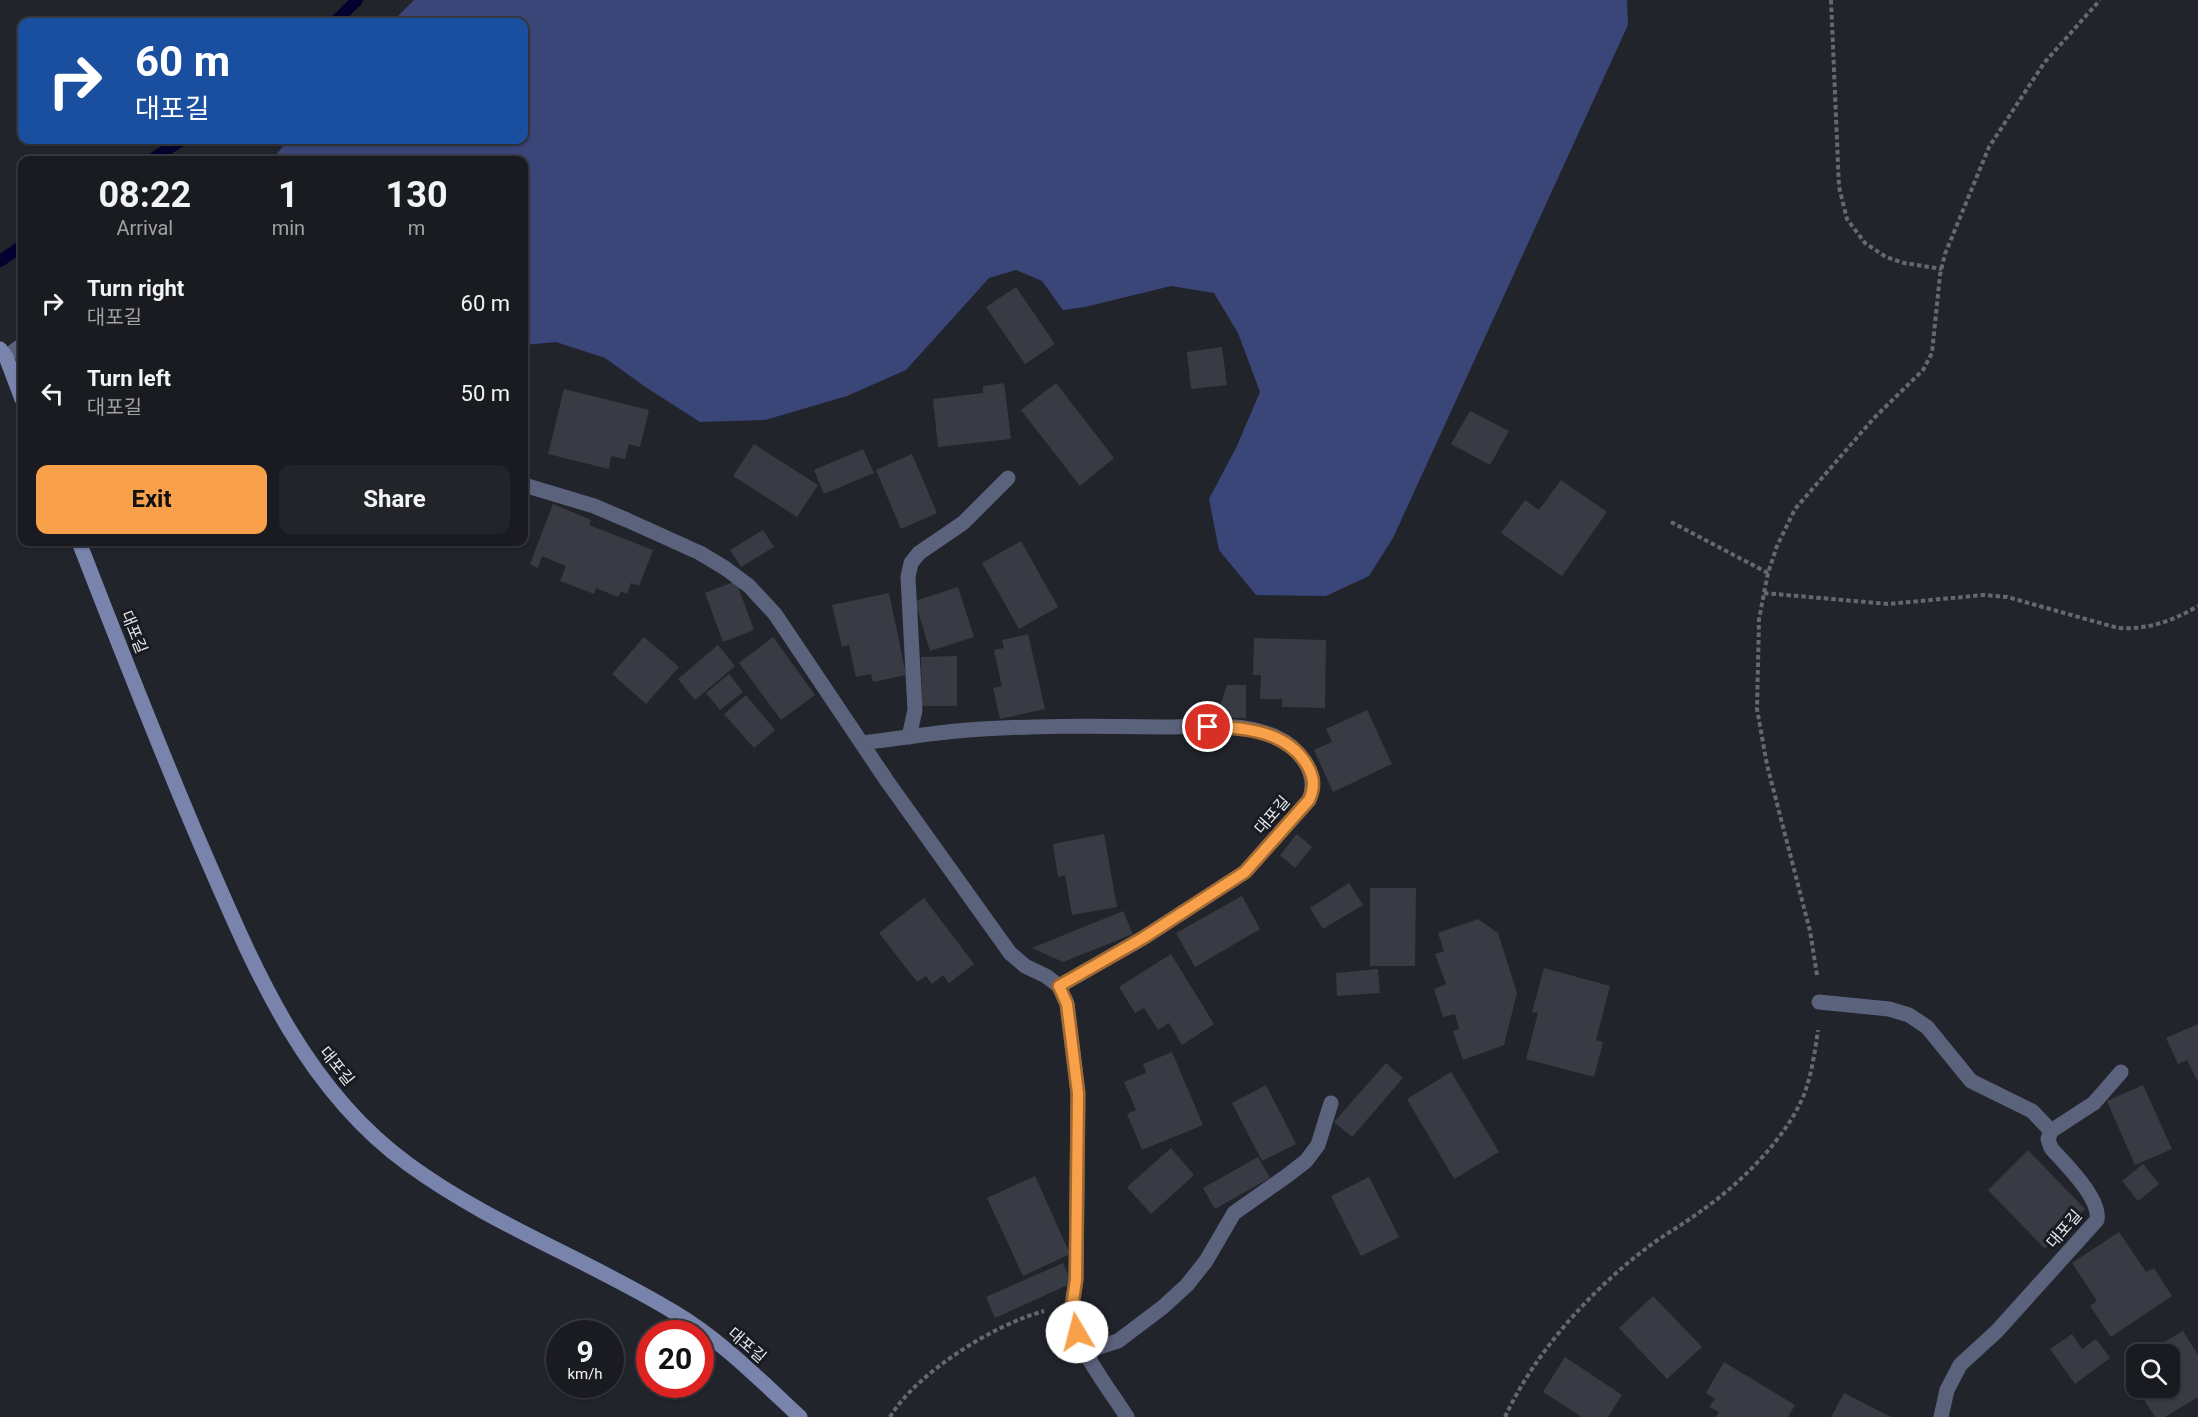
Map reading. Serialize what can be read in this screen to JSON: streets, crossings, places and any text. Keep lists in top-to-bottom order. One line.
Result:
{"streets":{"street":["대포길"]},"page":{"turn":["60 m","대포길"],"eta":["08:22","Arrival","1","min","130","m"],"list":[{"name":"Turn right","note":"대포길","value":"60 m"},{"name":"Turn left","note":"대포길","value":"50 m"}],"buttons":["Exit","Share"],"speed":"9 km/h","limit":"20"}}
